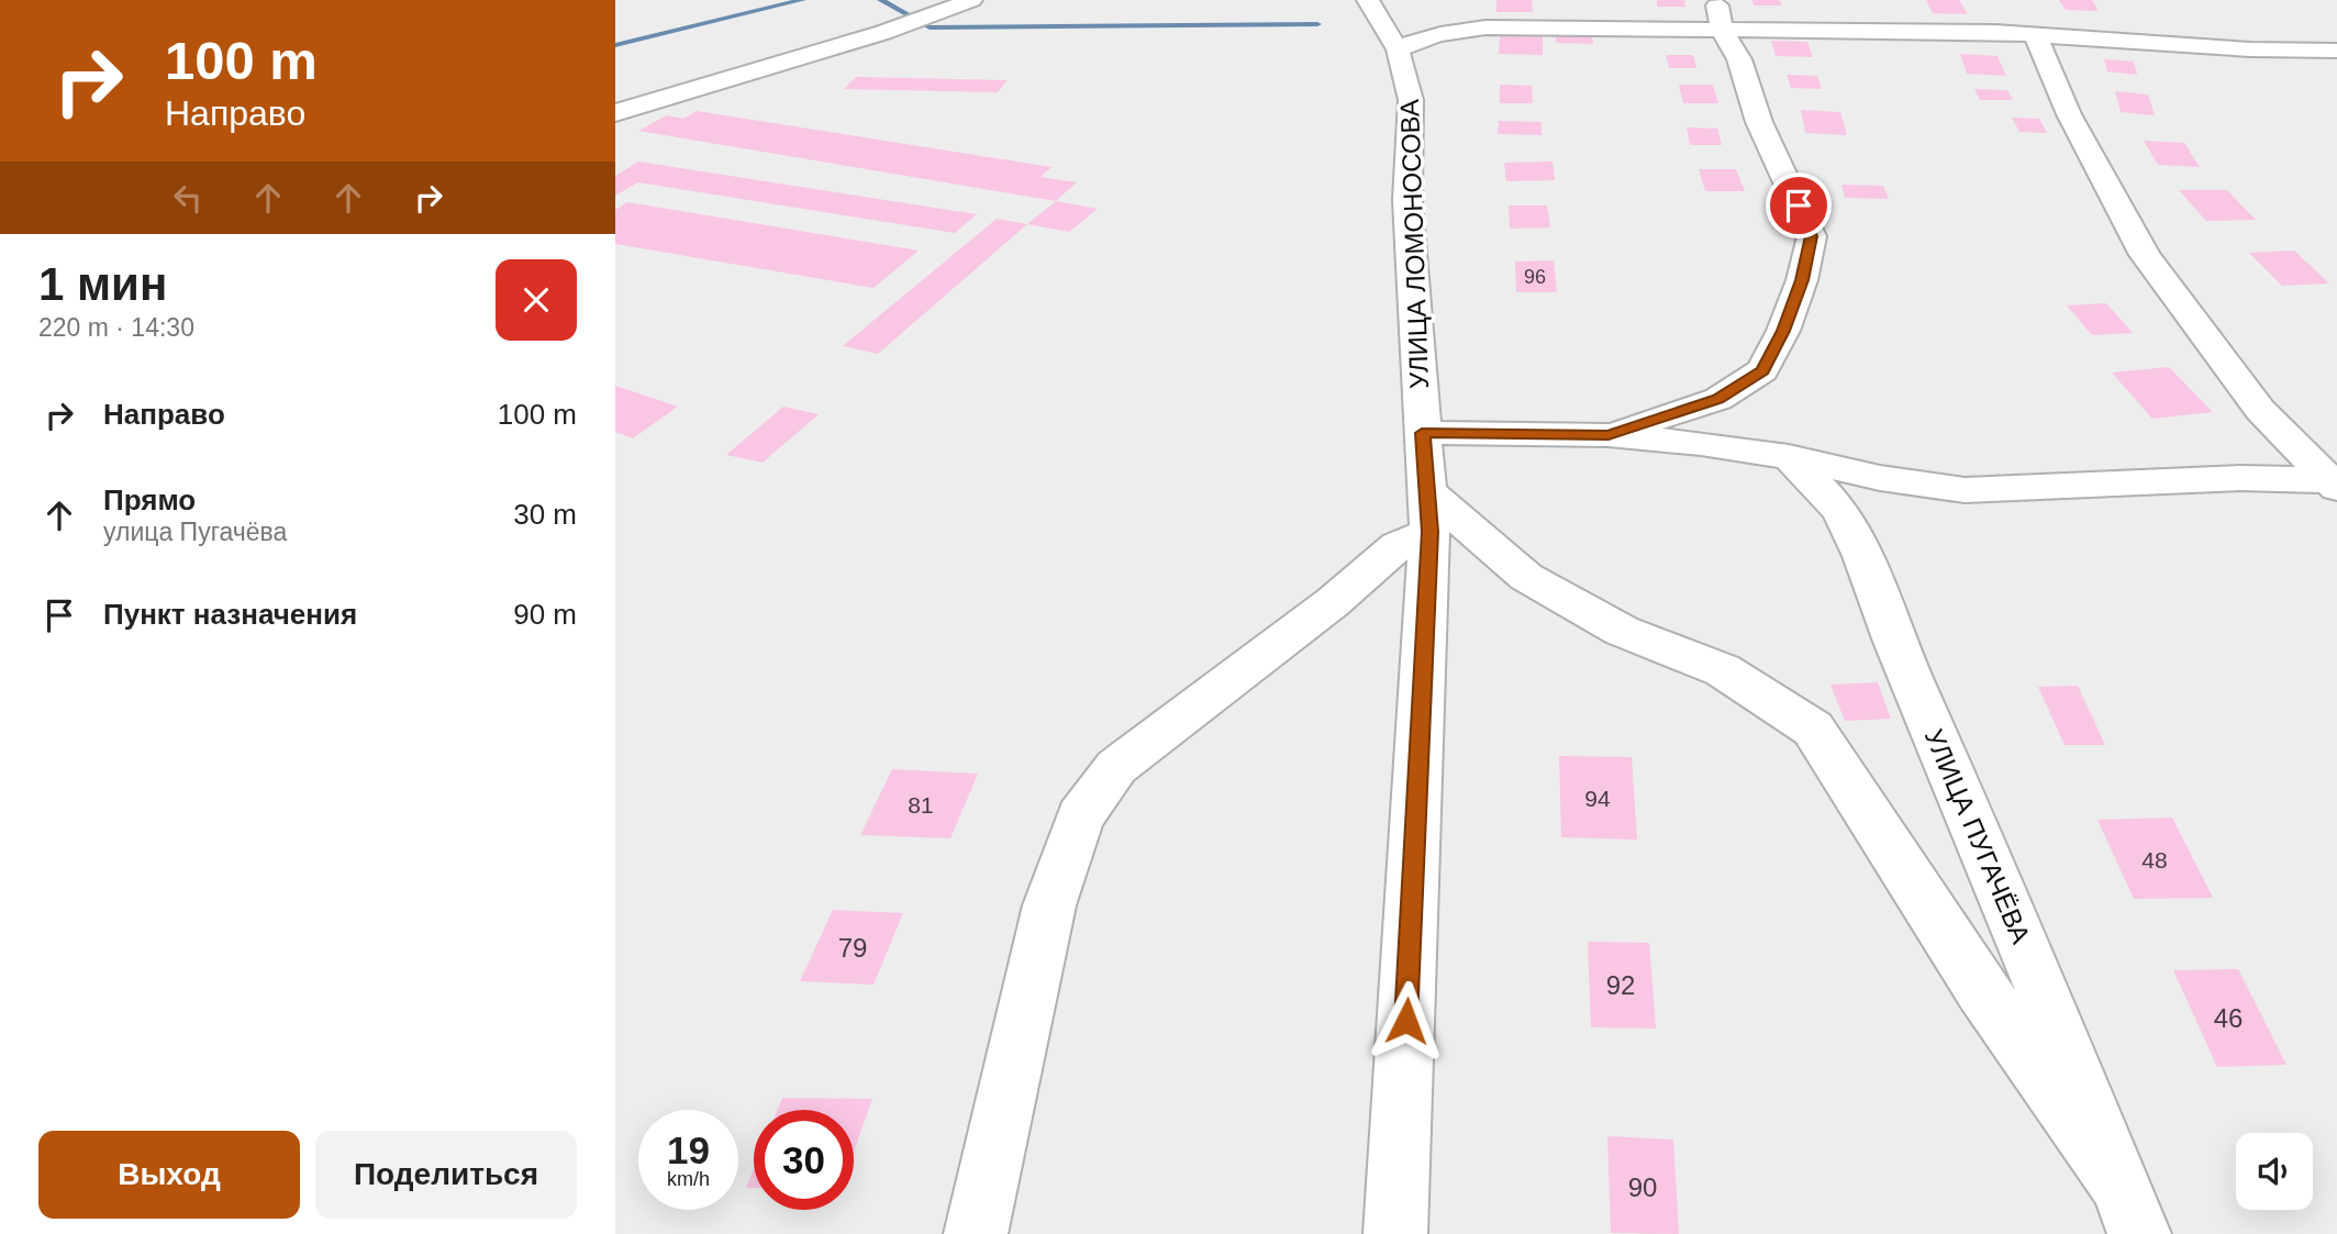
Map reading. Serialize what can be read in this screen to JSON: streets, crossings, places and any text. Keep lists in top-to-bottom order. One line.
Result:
{"streets":{"street":["УЛИЦА ЛОМОНОСОВА","УЛИЦА ПУГАЧЁВА"]},"house_numbers":["96","94","81","48","79","92","46","90"],"page":{"turn":["100 m","Направо"],"heading":["1 мин","220 m · 14:30"],"list":[{"name":"Направо","value":"100 m"},{"name":"Прямо","note":"улица Пугачёва","value":"30 m"},{"name":"Пункт назначения","value":"90 m"}],"speed":"19 km/h","limit":"30","buttons":["Выход","Поделиться"]}}
